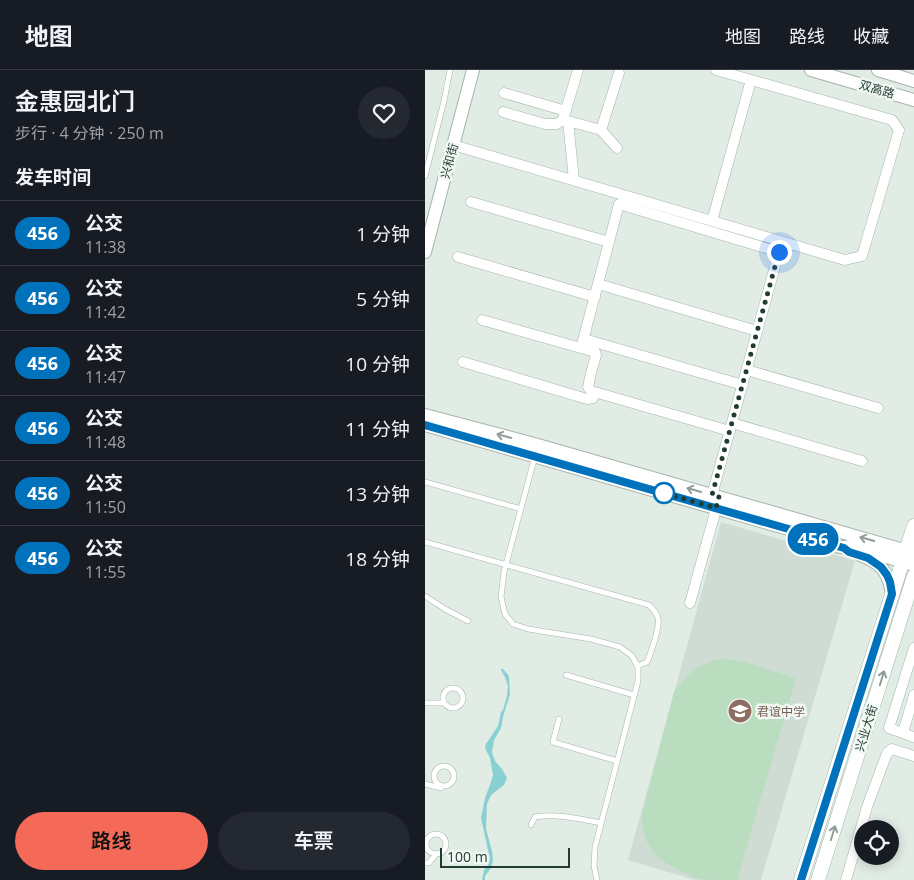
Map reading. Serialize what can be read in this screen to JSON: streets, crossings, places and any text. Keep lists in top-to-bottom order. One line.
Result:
{"streets":{"main road":["兴业大街"],"street":["双高路","兴和街"]},"places":{"school or university":["君谊中学"]},"lines":["bus line 456"],"scale_bar":"100 m","page":{"header":"地图","nav":["地图","路线","收藏"],"heading":[["金惠园北门","步行 · 4 分钟 · 250 m"],"发车时间"],"on_map":"456","list":[{"mark":"456","name":"公交","note":"11:38","value":"1 分钟"},{"mark":"456","name":"公交","note":"11:42","value":"5 分钟"},{"mark":"456","name":"公交","note":"11:47","value":"10 分钟"},{"mark":"456","name":"公交","note":"11:48","value":"11 分钟"},{"mark":"456","name":"公交","note":"11:50","value":"13 分钟"},{"mark":"456","name":"公交","note":"11:55","value":"18 分钟"}],"buttons":["路线","车票"],"scale":"100 m"}}
